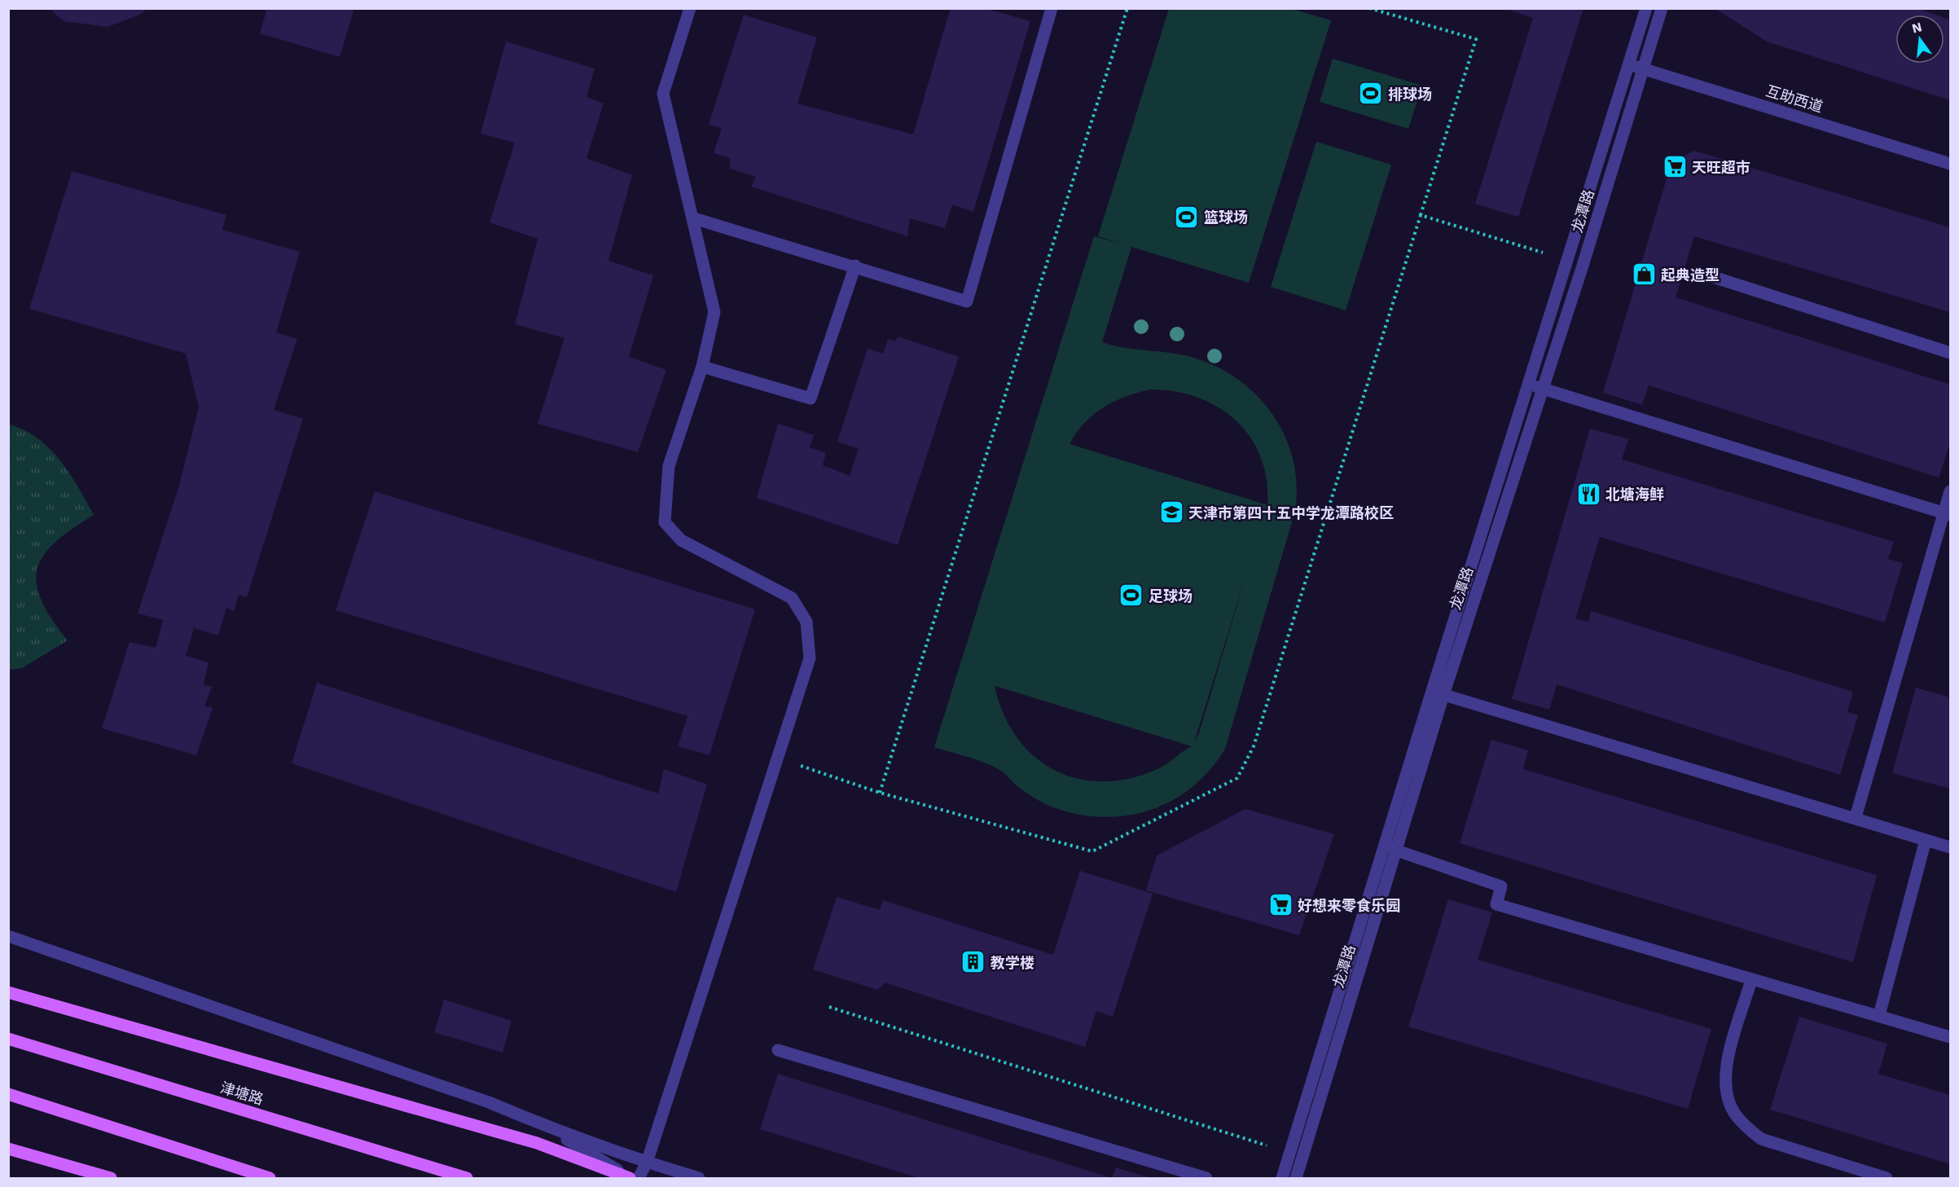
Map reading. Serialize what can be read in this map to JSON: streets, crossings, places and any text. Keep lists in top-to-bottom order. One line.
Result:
{"streets":{"main road":["津塘路"],"street":["互助西道","龙潭路"]},"crossings":[["互助西道","龙潭路"]],"places":{"sports":["排球场","篮球场","足球场"],"supermarket":["天旺超市","好想来零食乐园"],"shop":["起典造型"],"restaurant":["北塘海鲜"],"school or university":["天津市第四十五中学龙潭路校区"],"building":["教学楼"]},"north":"top"}
